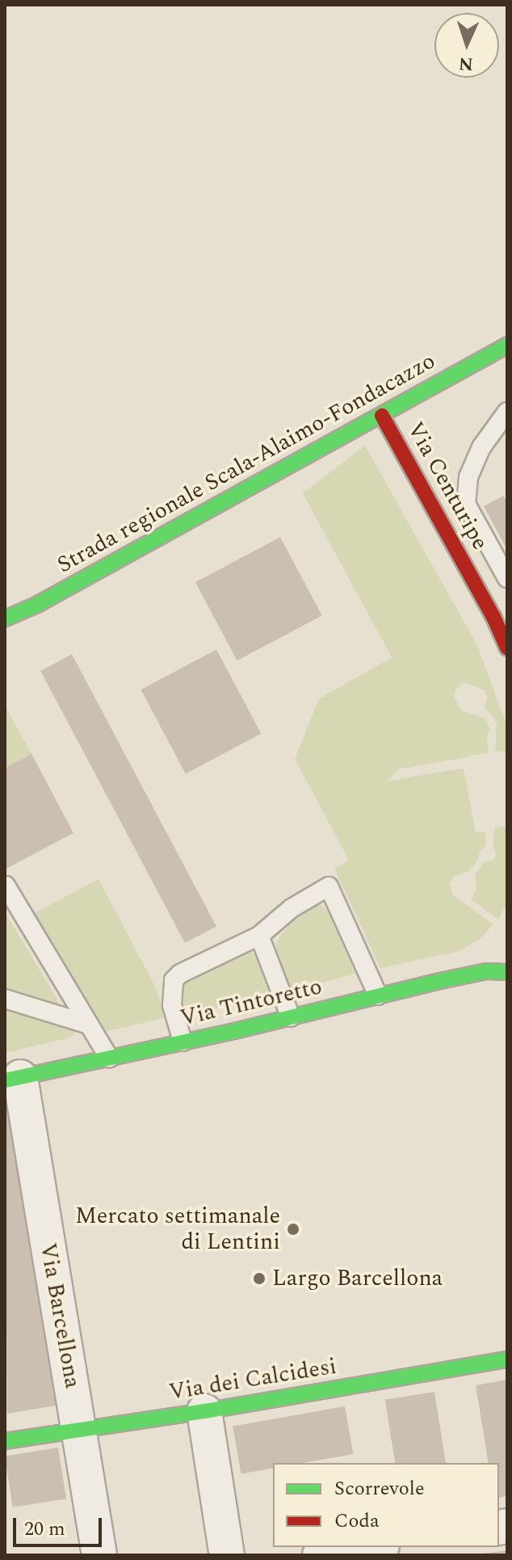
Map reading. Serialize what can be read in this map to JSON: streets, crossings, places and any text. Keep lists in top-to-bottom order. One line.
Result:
{"streets":{"street":["Strada regionale Scala-Alaimo-Fondacazzo","Via Centuripe","Via Tintoretto","Via Barcellona","Via dei Calcidesi"]},"crossings":[["Strada regionale Scala-Alaimo-Fondacazzo","Via Centuripe"],["Via Tintoretto","Via Barcellona"],["Via Barcellona","Via dei Calcidesi"]],"places":["Mercato settimanale di Lentini","Largo Barcellona"],"legend":["Scorrevole","Coda"],"scale_bar":"20 m","north":"bottom"}
